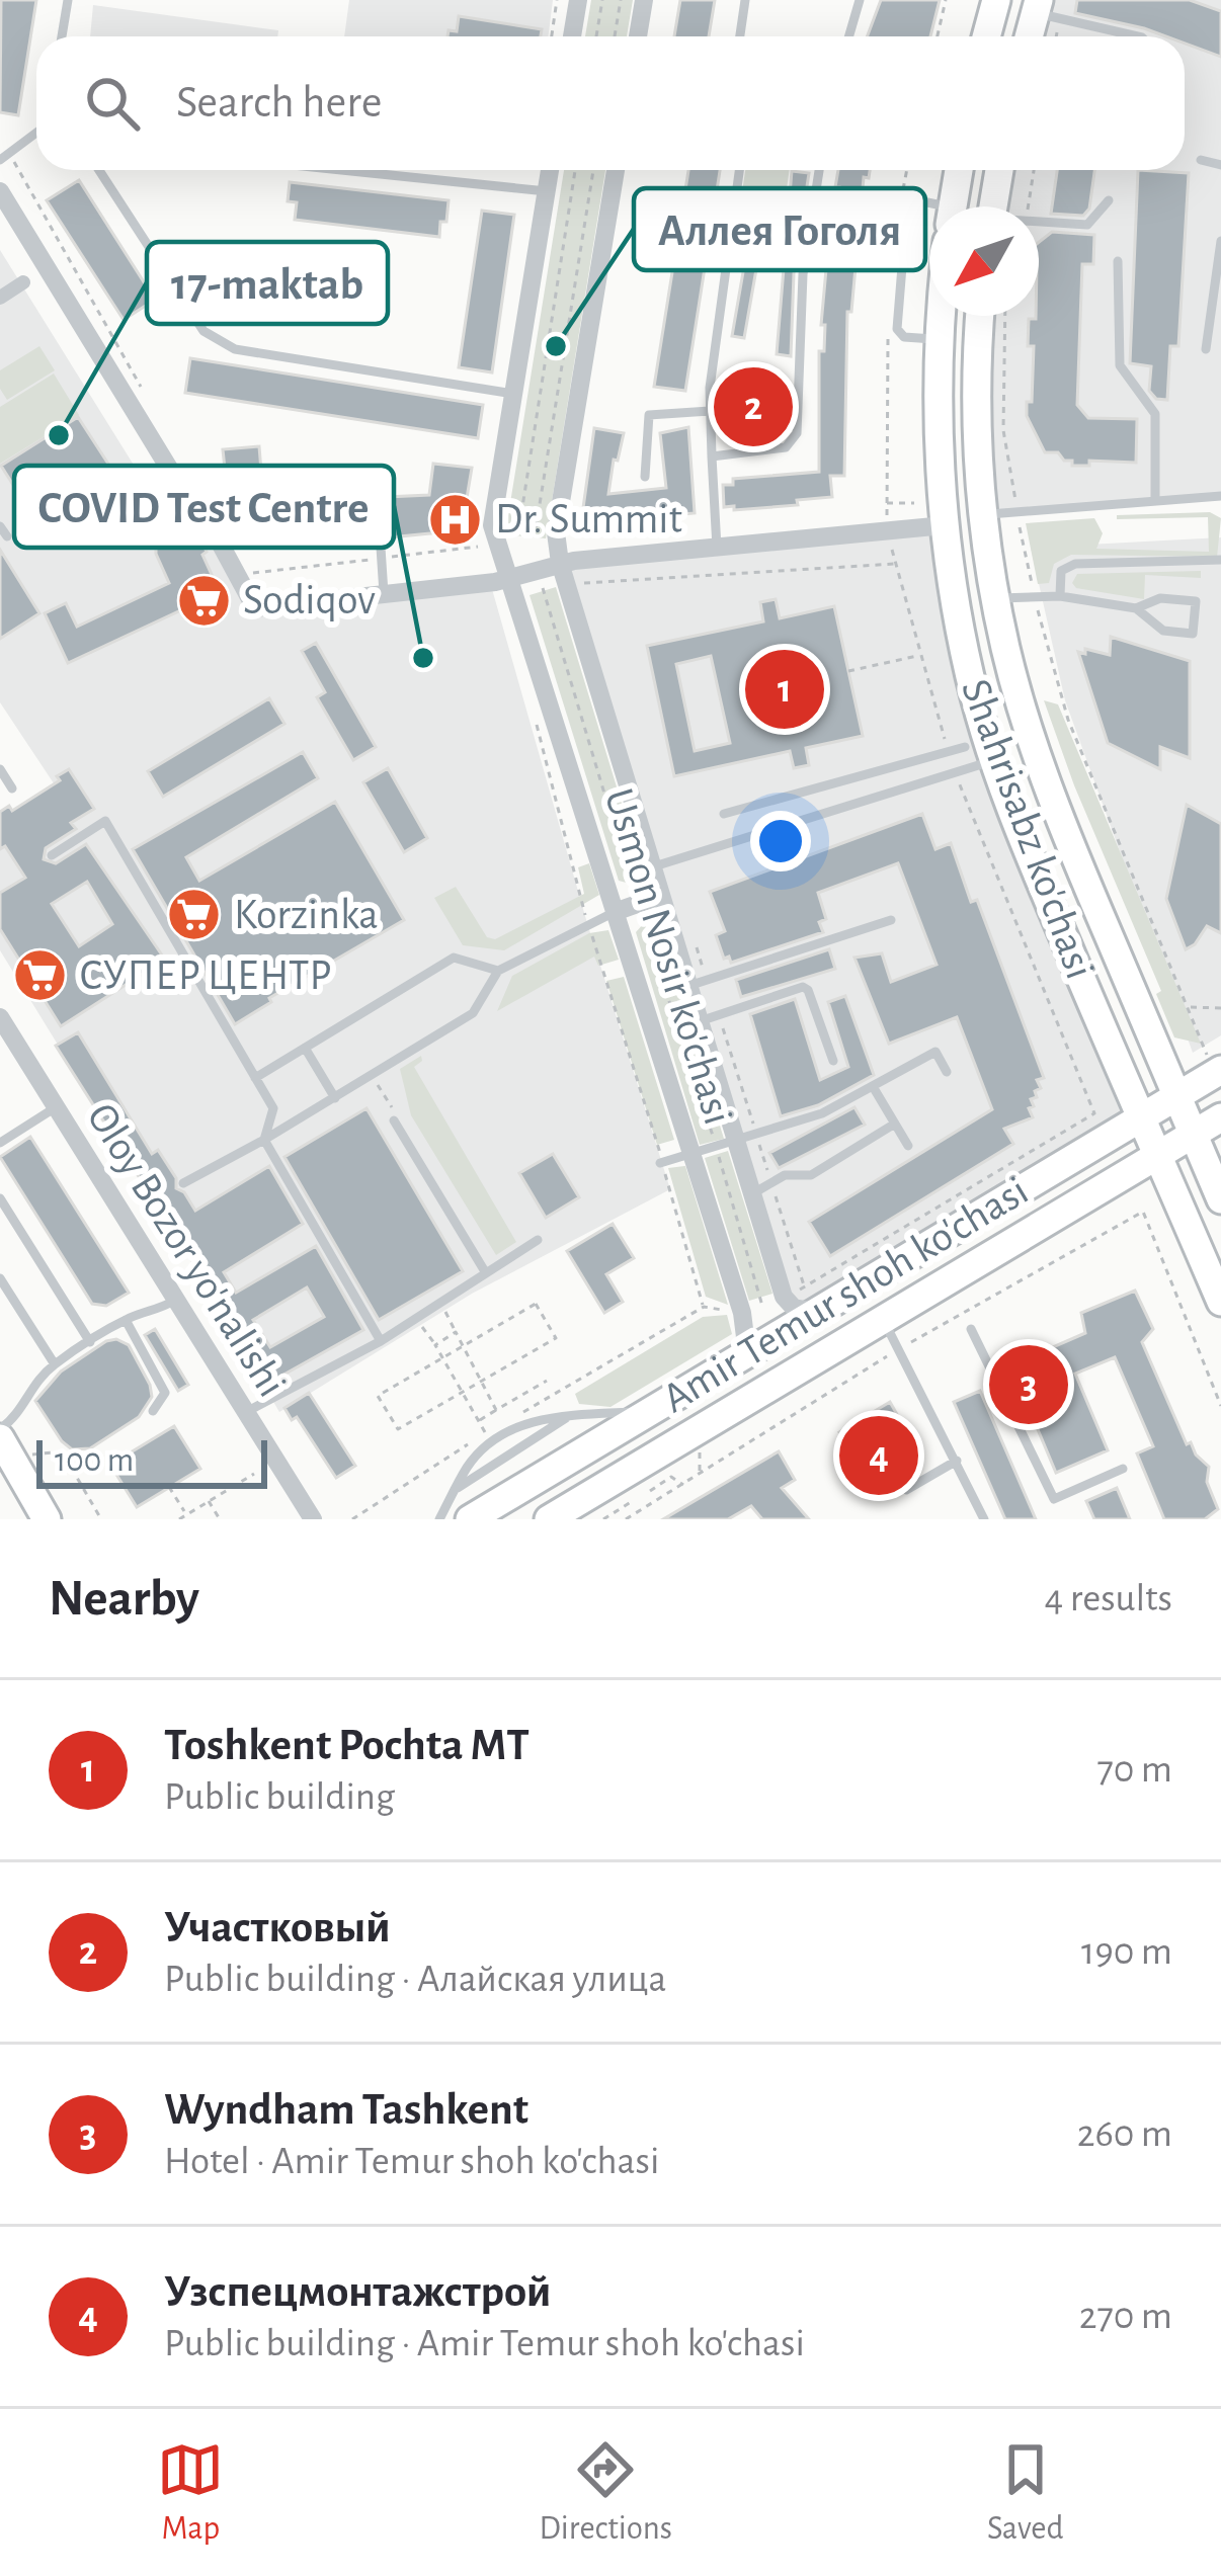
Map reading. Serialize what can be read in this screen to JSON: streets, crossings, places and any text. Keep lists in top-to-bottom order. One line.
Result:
{"streets":{"main road":["Shahrisabz ko'chasi","Amir Temur shoh ko'chasi"],"street":["Usmon Nosir ko'chasi","Oloy Bozor yo'nalishi"]},"crossings":[["Shahrisabz ko'chasi","Amir Temur shoh ko'chasi"],["Usmon Nosir ko'chasi","Amir Temur shoh ko'chasi"]],"places":{"other":["Аллея Гоголя","17-maktab","COVID Test Centre"],"hospital":["Dr. Summit"],"supermarket":["Sodiqov","Korzinka","СУПЕР ЦЕНТР"]},"scale_bar":"100 m","north":"bottom left","page":{"search":"Search here","pins":["2","1","3","4"],"scale":"100 m","heading":["Nearby","4 results"],"list":[{"mark":"1","name":"Toshkent Pochta MT","note":"Public building","value":"70 m"},{"mark":"2","name":"Участковый","note":"Public building · Алайская улица","value":"190 m"},{"mark":"3","name":"Wyndham Tashkent","note":"Hotel · Amir Temur shoh ko'chasi","value":"260 m"},{"mark":"4","name":"Узспецмонтажстрой","note":"Public building · Amir Temur shoh ko'chasi","value":"270 m"}],"nav":["Map","Directions","Saved"]}}
